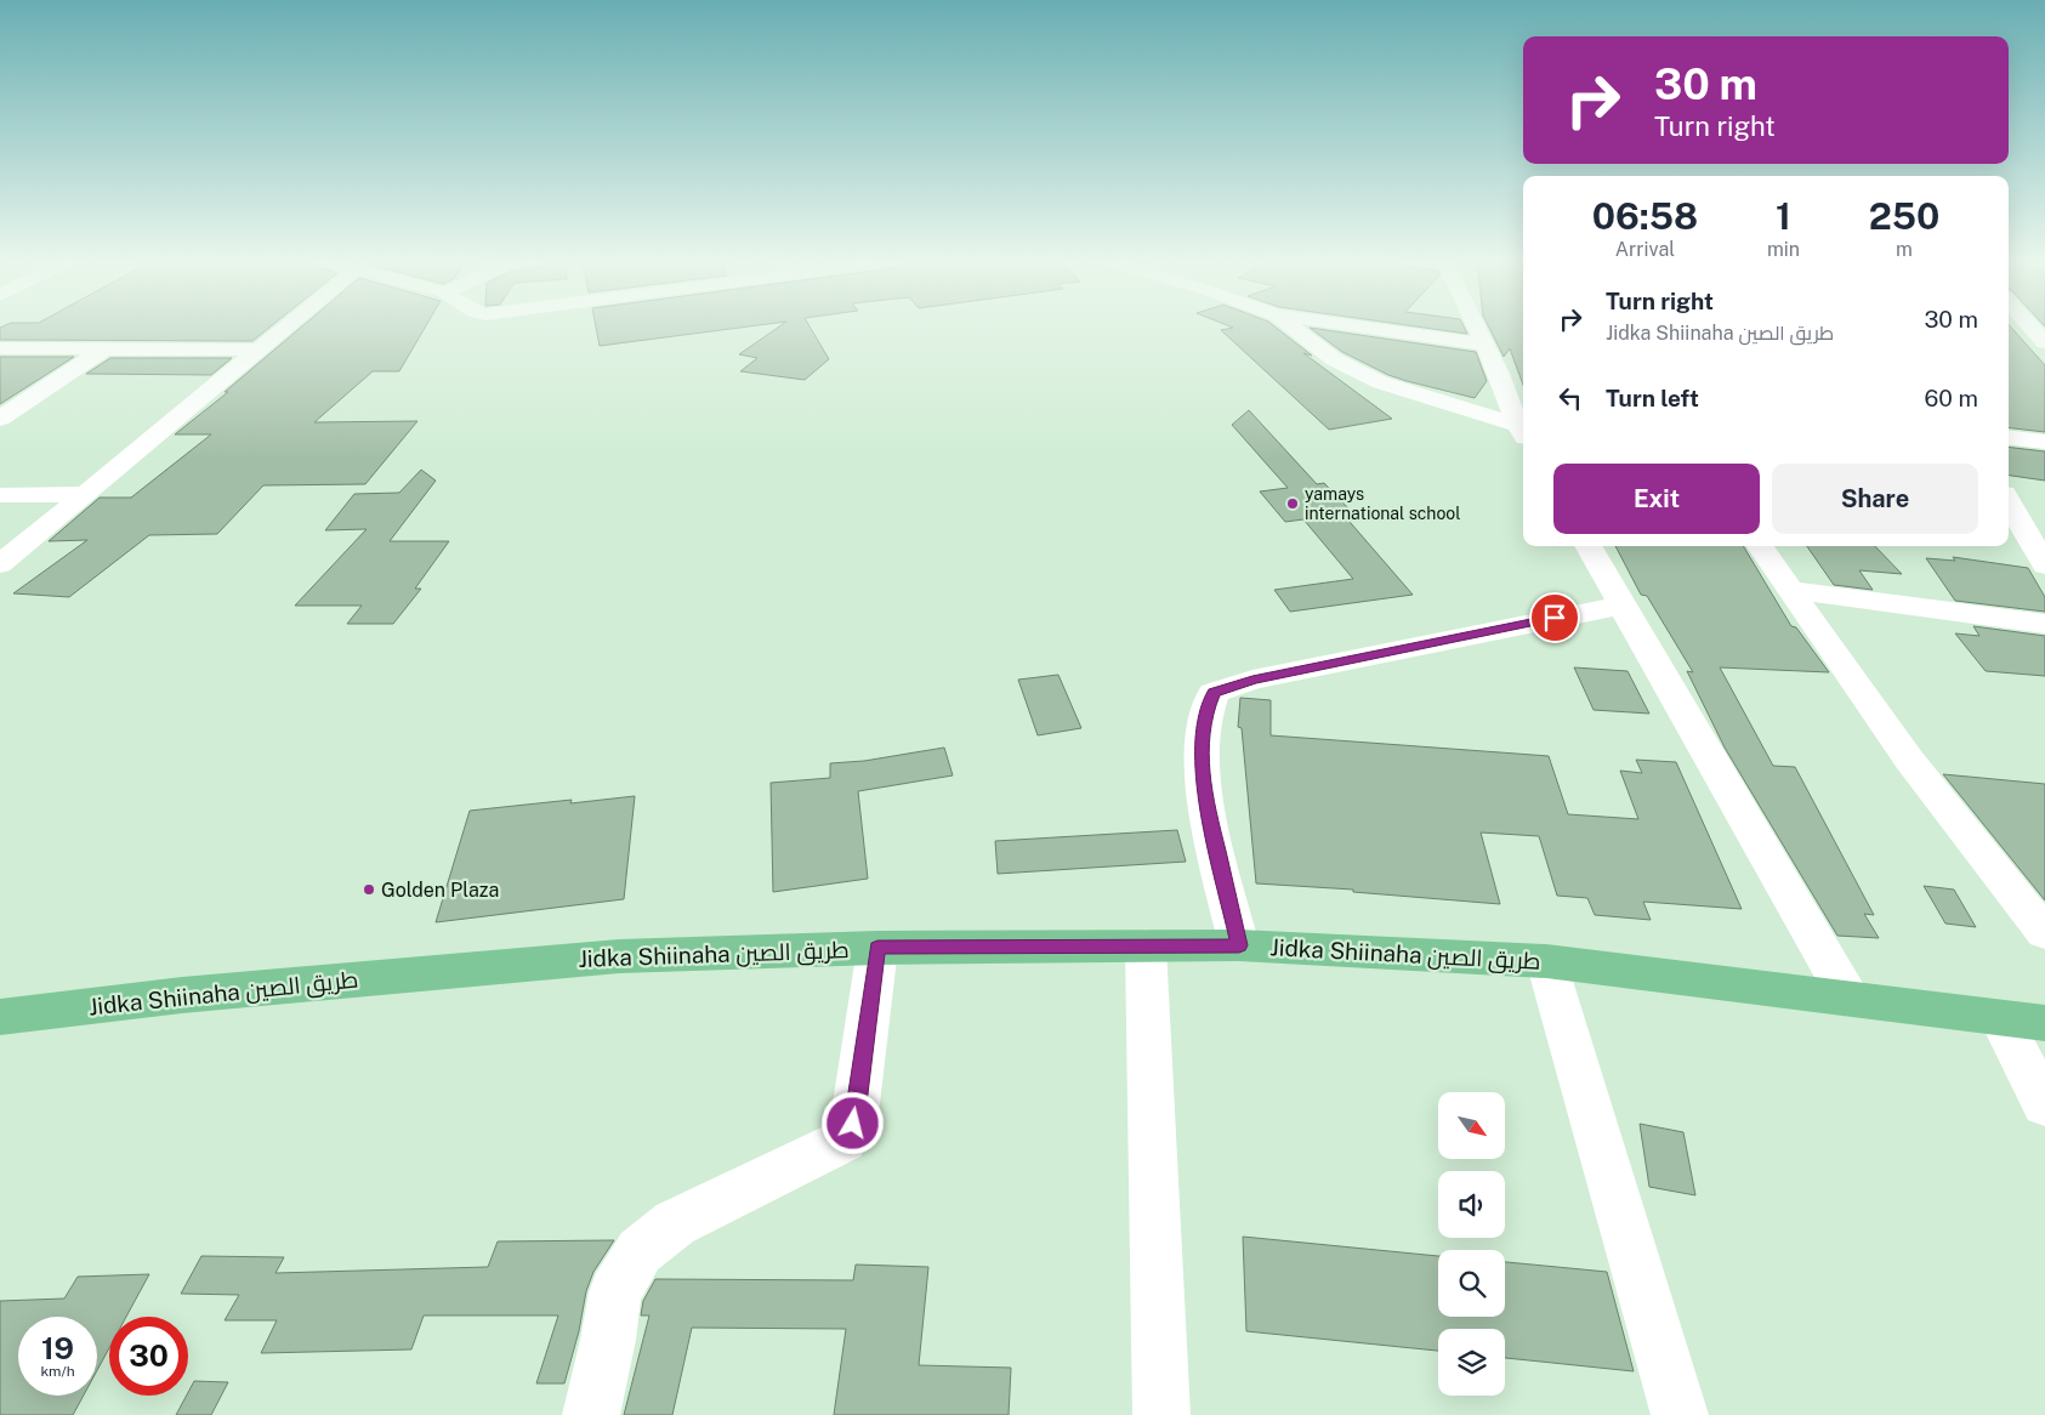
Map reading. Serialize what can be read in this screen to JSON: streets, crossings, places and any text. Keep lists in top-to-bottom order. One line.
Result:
{"streets":{"main road":["Jidka Shiinaha طريق الصين"]},"places":["yamays international school","Golden Plaza"],"north":"bottom right","page":{"turn":["30 m","Turn right"],"eta":["06:58","Arrival","1","min","250","m"],"list":[{"name":"Turn right","note":"Jidka Shiinaha طريق الصين","value":"30 m"},{"name":"Turn left","value":"60 m"}],"buttons":["Exit","Share"],"speed":"19 km/h","limit":"30"}}
